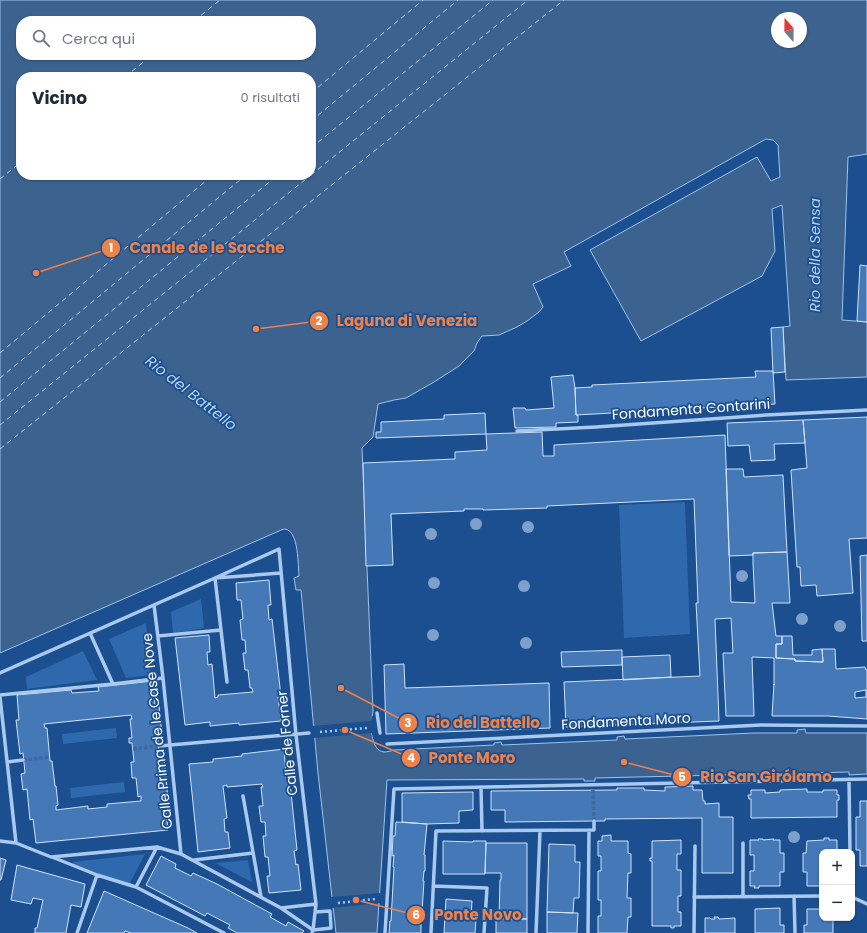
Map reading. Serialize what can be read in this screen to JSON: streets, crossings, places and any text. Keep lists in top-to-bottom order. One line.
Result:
{"streets":{"street":["Fondamenta Contarini","Fondamenta Moro","Calle Prima de le Case Nove","Calle de Forner"]},"water":["Rio della Sensa","Rio del Battello"],"places":["Canale de le Sacche","Laguna di Venezia","Rio del Battello","Ponte Moro","Rio San Girólamo","Ponte Novo"],"north":"top","page":{"search":"Cerca qui","heading":["Vicino","0 risultati"],"map_buttons":["+","−"]}}
